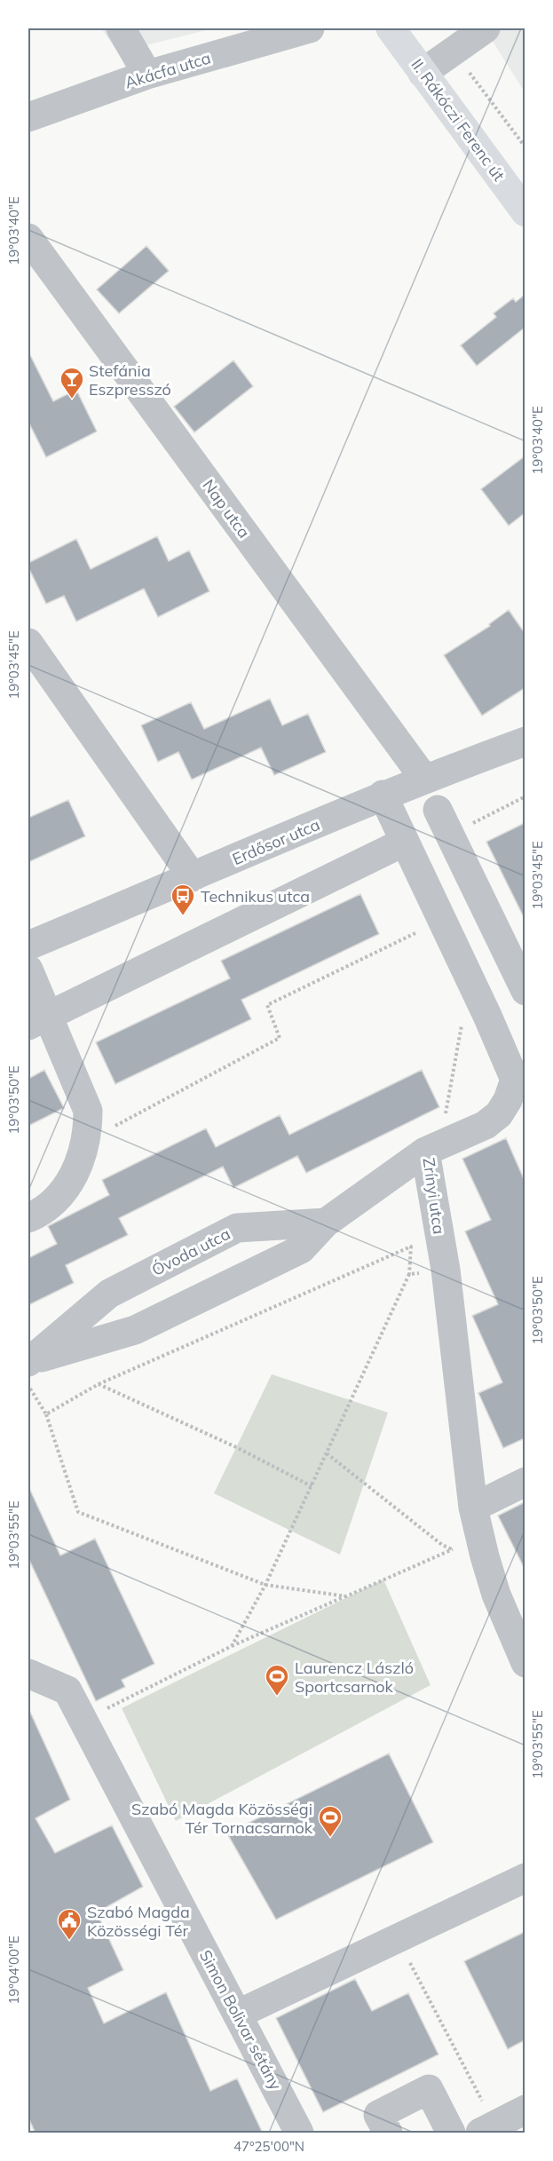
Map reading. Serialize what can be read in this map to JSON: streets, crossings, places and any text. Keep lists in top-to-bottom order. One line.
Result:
{"streets":{"main road":["II. Rákóczi Ferenc út"],"street":["Akácfa utca","Nap utca","Erdősor utca","Zrínyi utca","Óvoda utca","Simon Bolivar sétány"]},"crossings":[["Nap utca","Erdősor utca"],["Erdősor utca","Zrínyi utca"]],"places":{"bar":["Stefánia Eszpresszó"],"bus stop":["Technikus utca"],"sports":["Laurencz László Sportcsarnok","Szabó Magda Közösségi Tér Tornacsarnok"],"public building":["Szabó Magda Közösségi Tér"]},"coordinates":["19°03'40\"E","19°03'45\"E","19°03'50\"E","19°03'55\"E","19°04'00\"E","47°25'00\"N"]}
